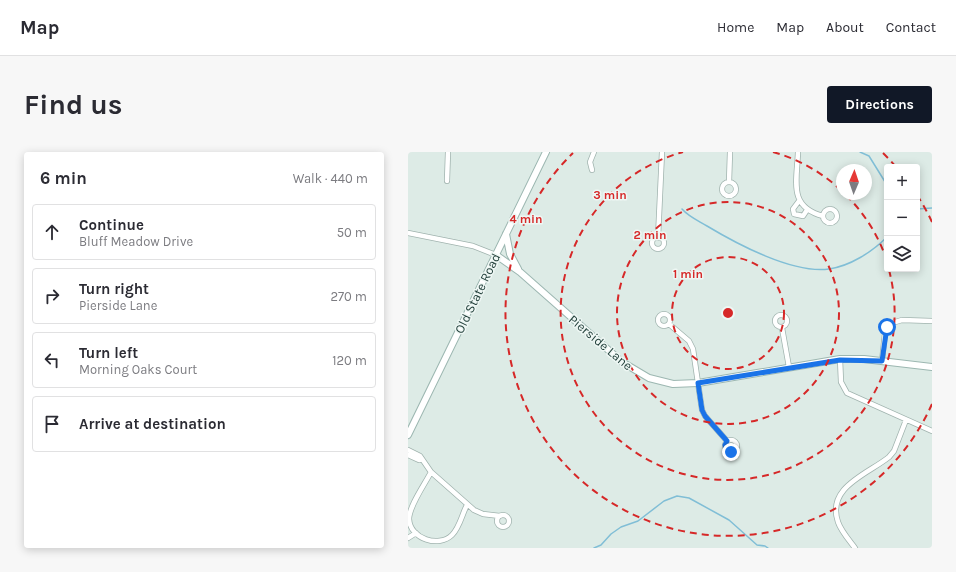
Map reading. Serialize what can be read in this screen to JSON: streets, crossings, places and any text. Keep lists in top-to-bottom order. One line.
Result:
{"streets":{"street":["Old State Road","Pierside Lane"]},"crossings":[["Old State Road","Pierside Lane"]],"north":"top","page":{"header":"Map","nav":["Home","Map","About","Contact"],"buttons":"Directions","title":"Find us","heading":["6 min","Walk · 440 m"],"map_buttons":["+","−"],"list":[["Continue","Bluff Meadow Drive","50 m"],["Turn right","Pierside Lane","270 m"],["Turn left","Morning Oaks Court","120 m"],"Arrive at destination"]},"rings":["3 min","4 min","2 min","1 min"]}
